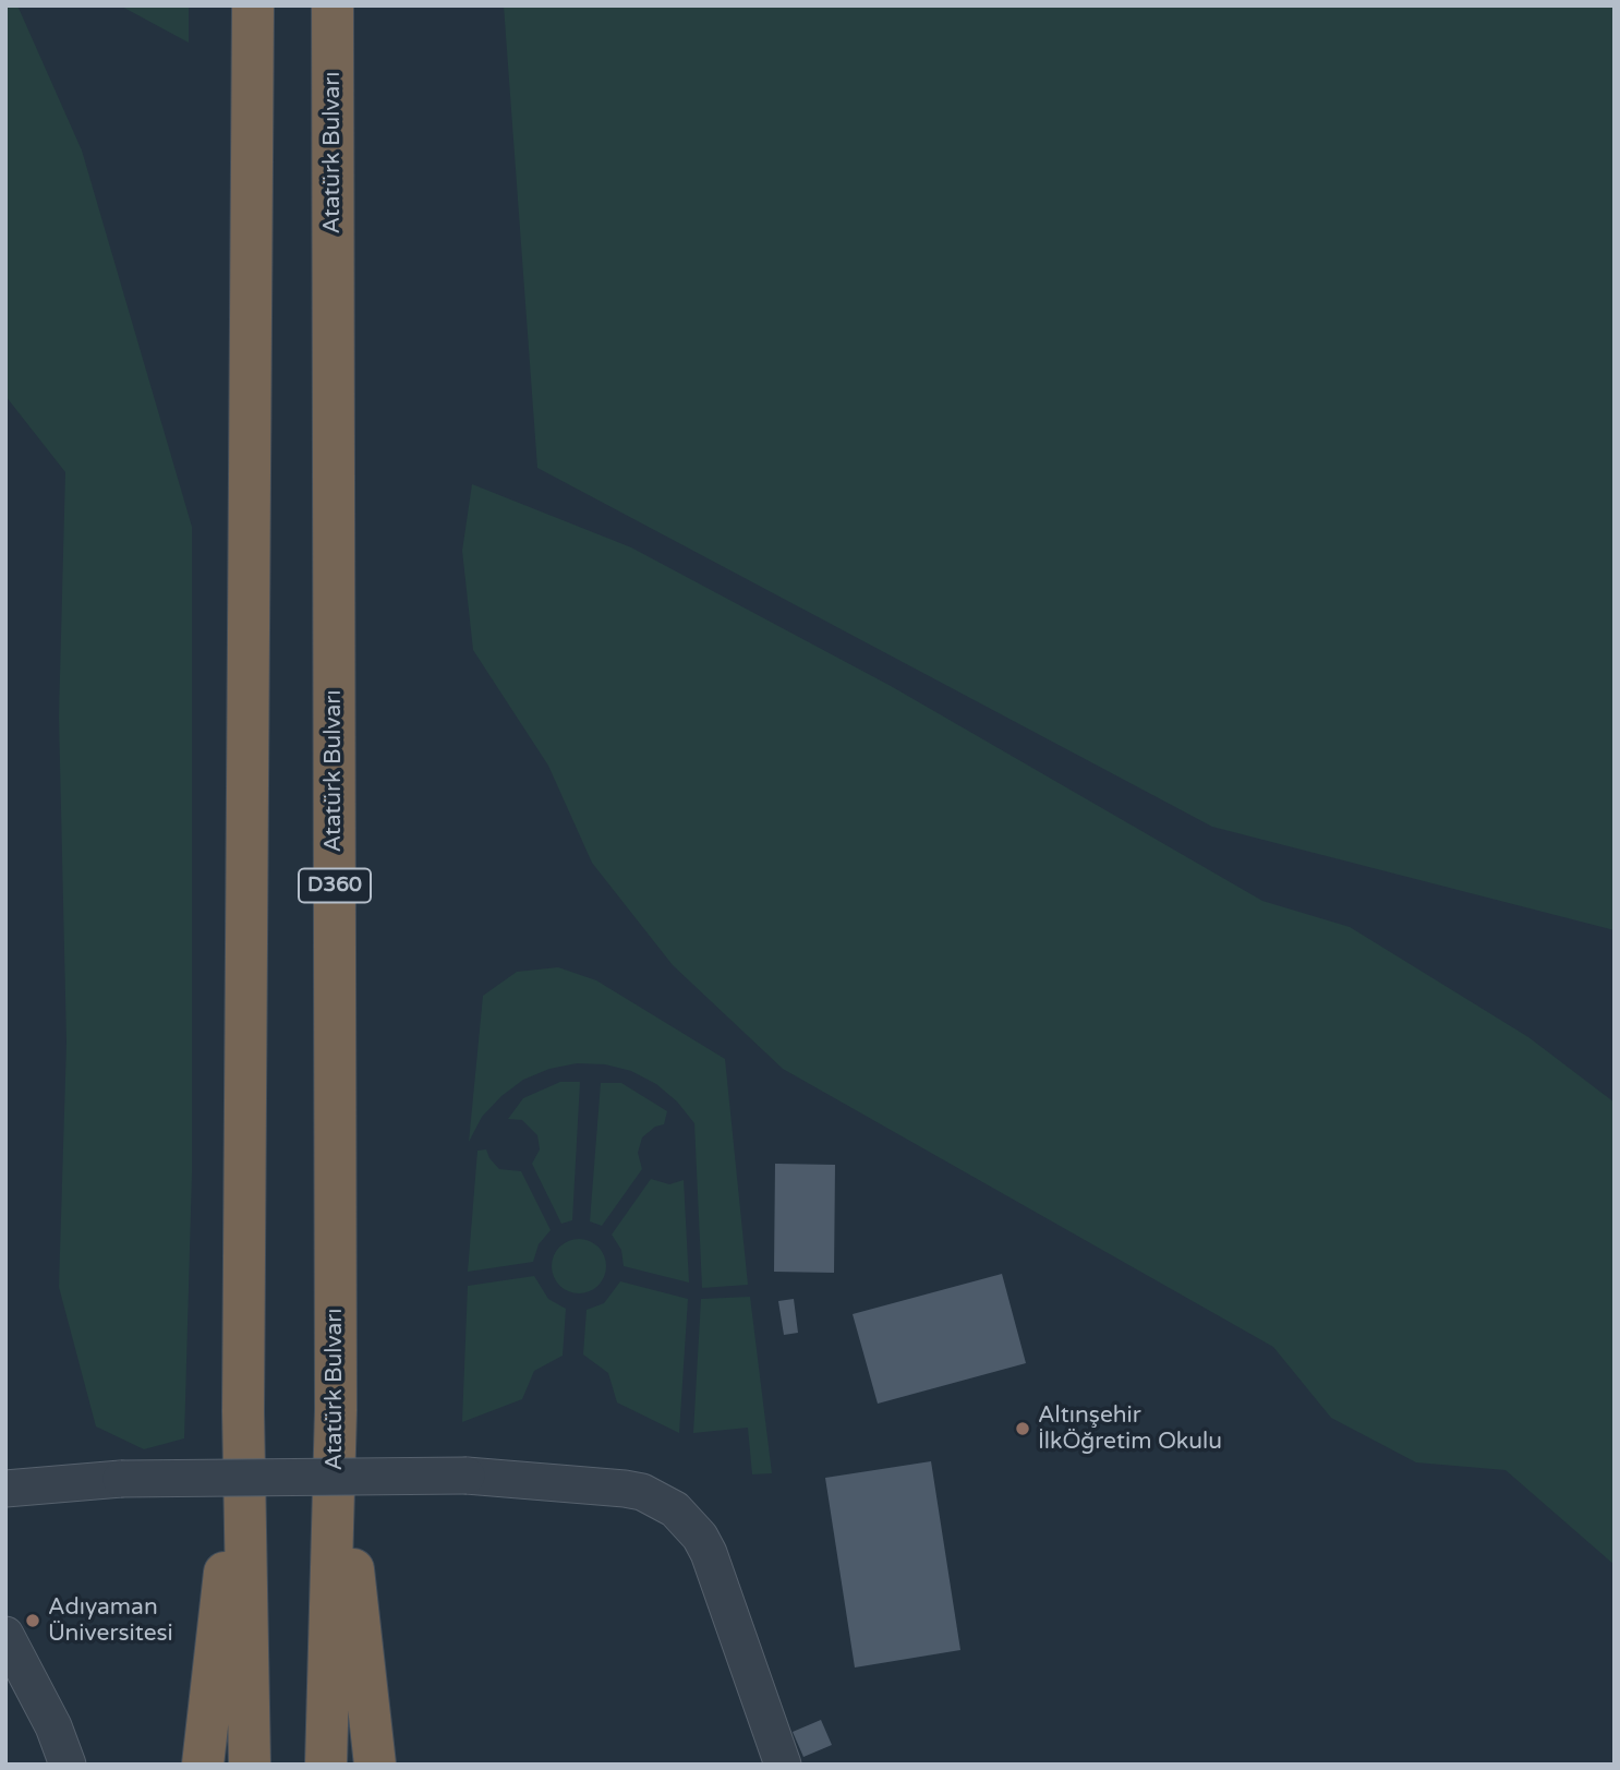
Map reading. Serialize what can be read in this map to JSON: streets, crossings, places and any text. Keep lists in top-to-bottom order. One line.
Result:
{"streets":{"highway":["Atatürk Bulvarı","D360"]},"places":["Altınşehir İlkÖğretim Okulu","Adıyaman Üniversitesi"]}
